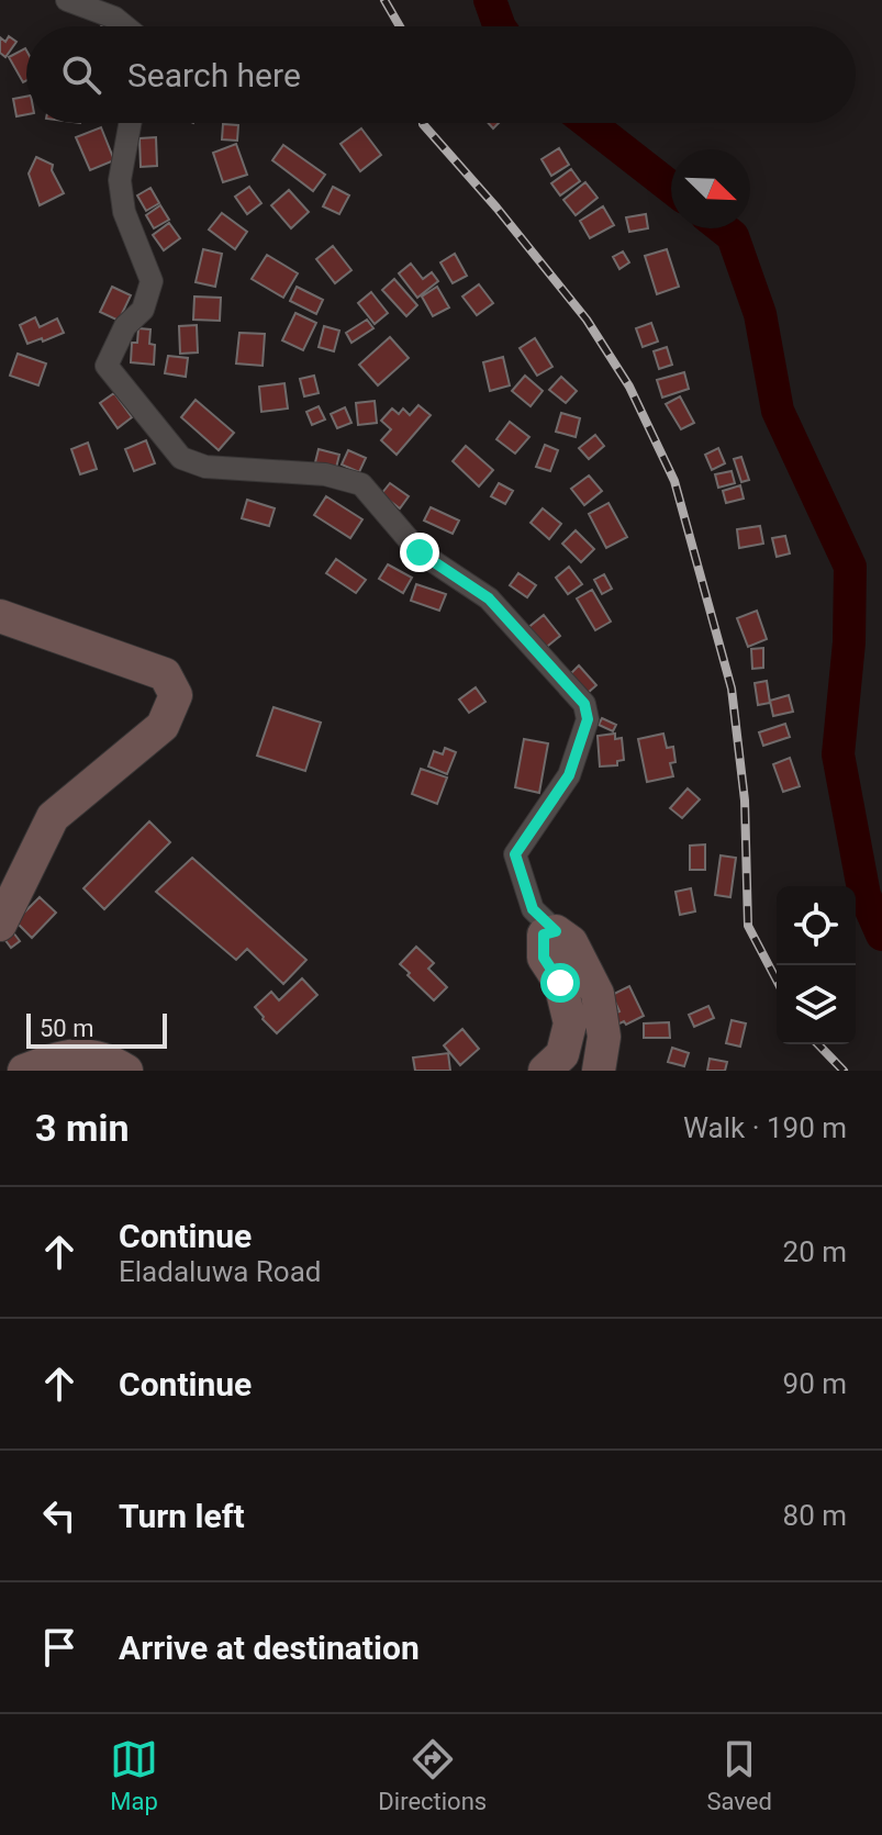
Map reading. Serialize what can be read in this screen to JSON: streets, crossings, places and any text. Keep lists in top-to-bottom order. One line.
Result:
{"scale_bar":"50 m","north":"bottom right","page":{"search":"Search here","scale":"50 m","heading":["3 min","Walk · 190 m"],"list":[["Continue","Eladaluwa Road","20 m"],["Continue","90 m"],["Turn left","80 m"],"Arrive at destination"],"nav":["Map","Directions","Saved"]}}
